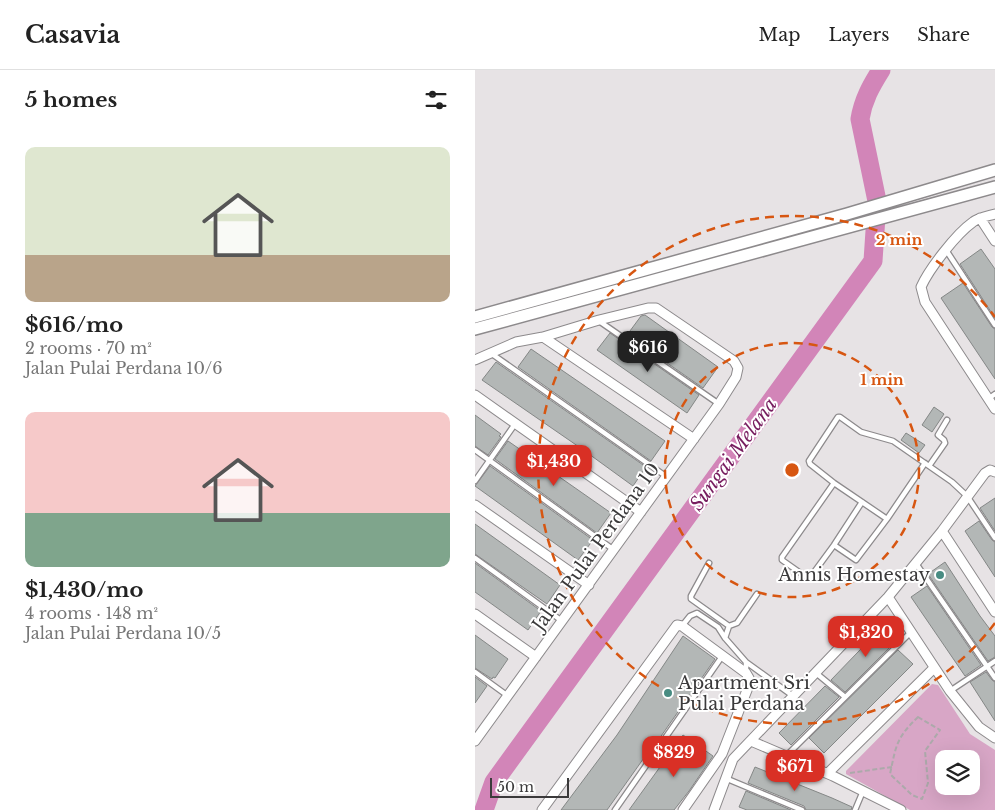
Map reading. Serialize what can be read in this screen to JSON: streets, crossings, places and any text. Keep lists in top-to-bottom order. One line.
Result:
{"streets":{"street":["Jalan Pulai Perdana 10"]},"water":["Sungai Melana"],"places":["Annis Homestay","Apartment Sri Pulai Perdana"],"scale_bar":"50 m","page":{"header":"Casavia","nav":["Map","Layers","Share"],"heading":"5 homes","list":[{"name":"$616/mo","note":"2 rooms · 70 m² · Jalan Pulai Perdana 10/6"},{"name":"$1,430/mo","note":"4 rooms · 148 m² · Jalan Pulai Perdana 10/5"}],"price":["$616","$1,430","$1,320","$829","$671"],"scale":"50 m"},"rings":["2 min","1 min"]}
